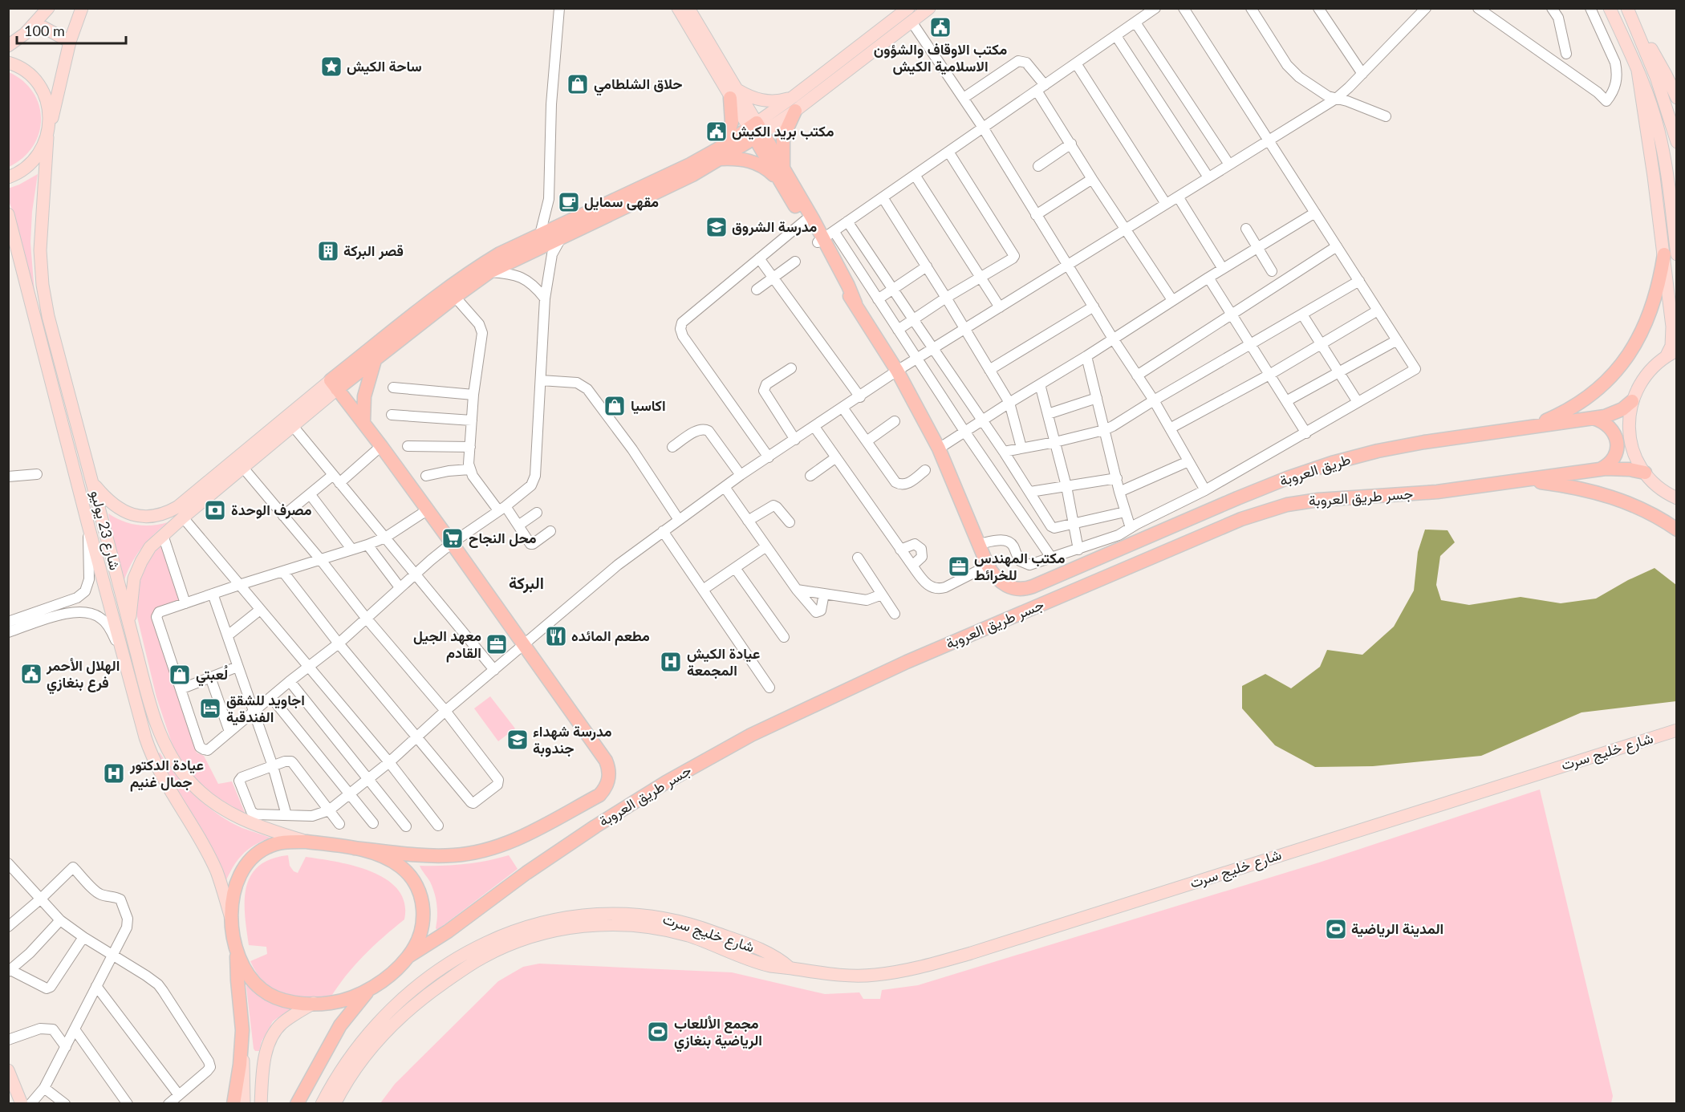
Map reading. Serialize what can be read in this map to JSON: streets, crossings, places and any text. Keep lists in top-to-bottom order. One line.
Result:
{"streets":{"highway":["طريق العروبة","جسر طريق العروبة"],"main road":["شارع 23 يوليو","شارع خليج سرت"]},"districts":["البركة"],"places":{"public building":["مكتب الاوقاف والشؤون الاسلامية الكيش","مكتب بريد الكيش","الهلال الأحمر فرع بنغازي"],"place":["ساحة الكيش"],"shop":["حلاق الشلطامي","اكاسيا","لُعبتي"],"cafe":["مقهى سمايل"],"school or university":["مدرسة الشروق","مدرسة شهداء جندوبة"],"building":["قصر البركة"],"bank":["مصرف الوحدة"],"supermarket":["محل النجاح"],"office":["مكتب المهندس للخرائط","معهد الجيل القادم"],"restaurant":["مطعم المائده"],"hospital":["عيادة الكيش المجمعة","عيادة الدكتور جمال غنيم"],"hotel":["اجاويد للشقق الفندقية"],"sports":["المدينة الرياضية","مجمع الأللعاب الرياضية بنغازي"]},"scale_bar":"100 m"}
